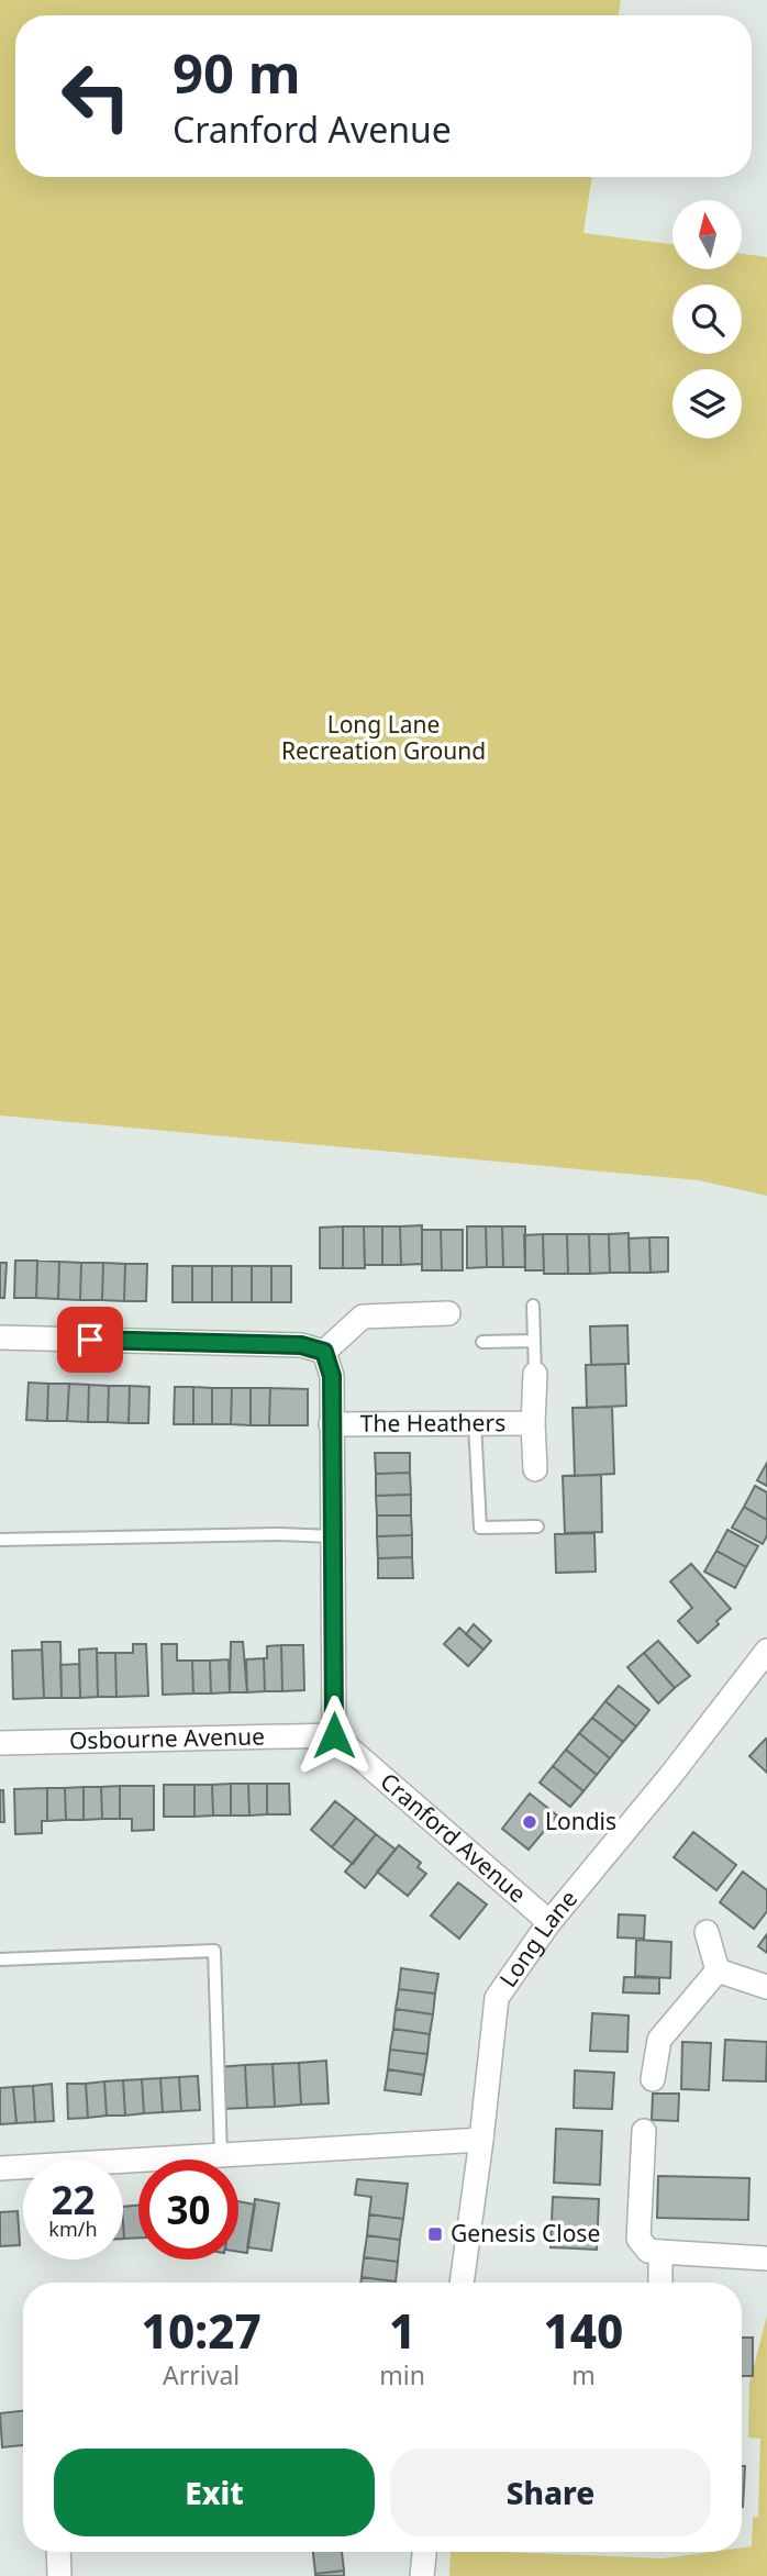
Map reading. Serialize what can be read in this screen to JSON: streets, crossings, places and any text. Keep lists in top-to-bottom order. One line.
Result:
{"streets":{"street":["The Heathers","Osbourne Avenue","Cranford Avenue","Long Lane"]},"crossings":[["Osbourne Avenue","Cranford Avenue"],["Cranford Avenue","Long Lane"]],"parks":["Long Lane Recreation Ground"],"places":{"other":["Londis"],"transit":["Genesis Close"]},"north":"top","page":{"turn":["90 m","Cranford Avenue"],"speed":"22 km/h","limit":"30","eta":["10:27","Arrival","1","min","140","m"],"buttons":["Exit","Share"]}}
